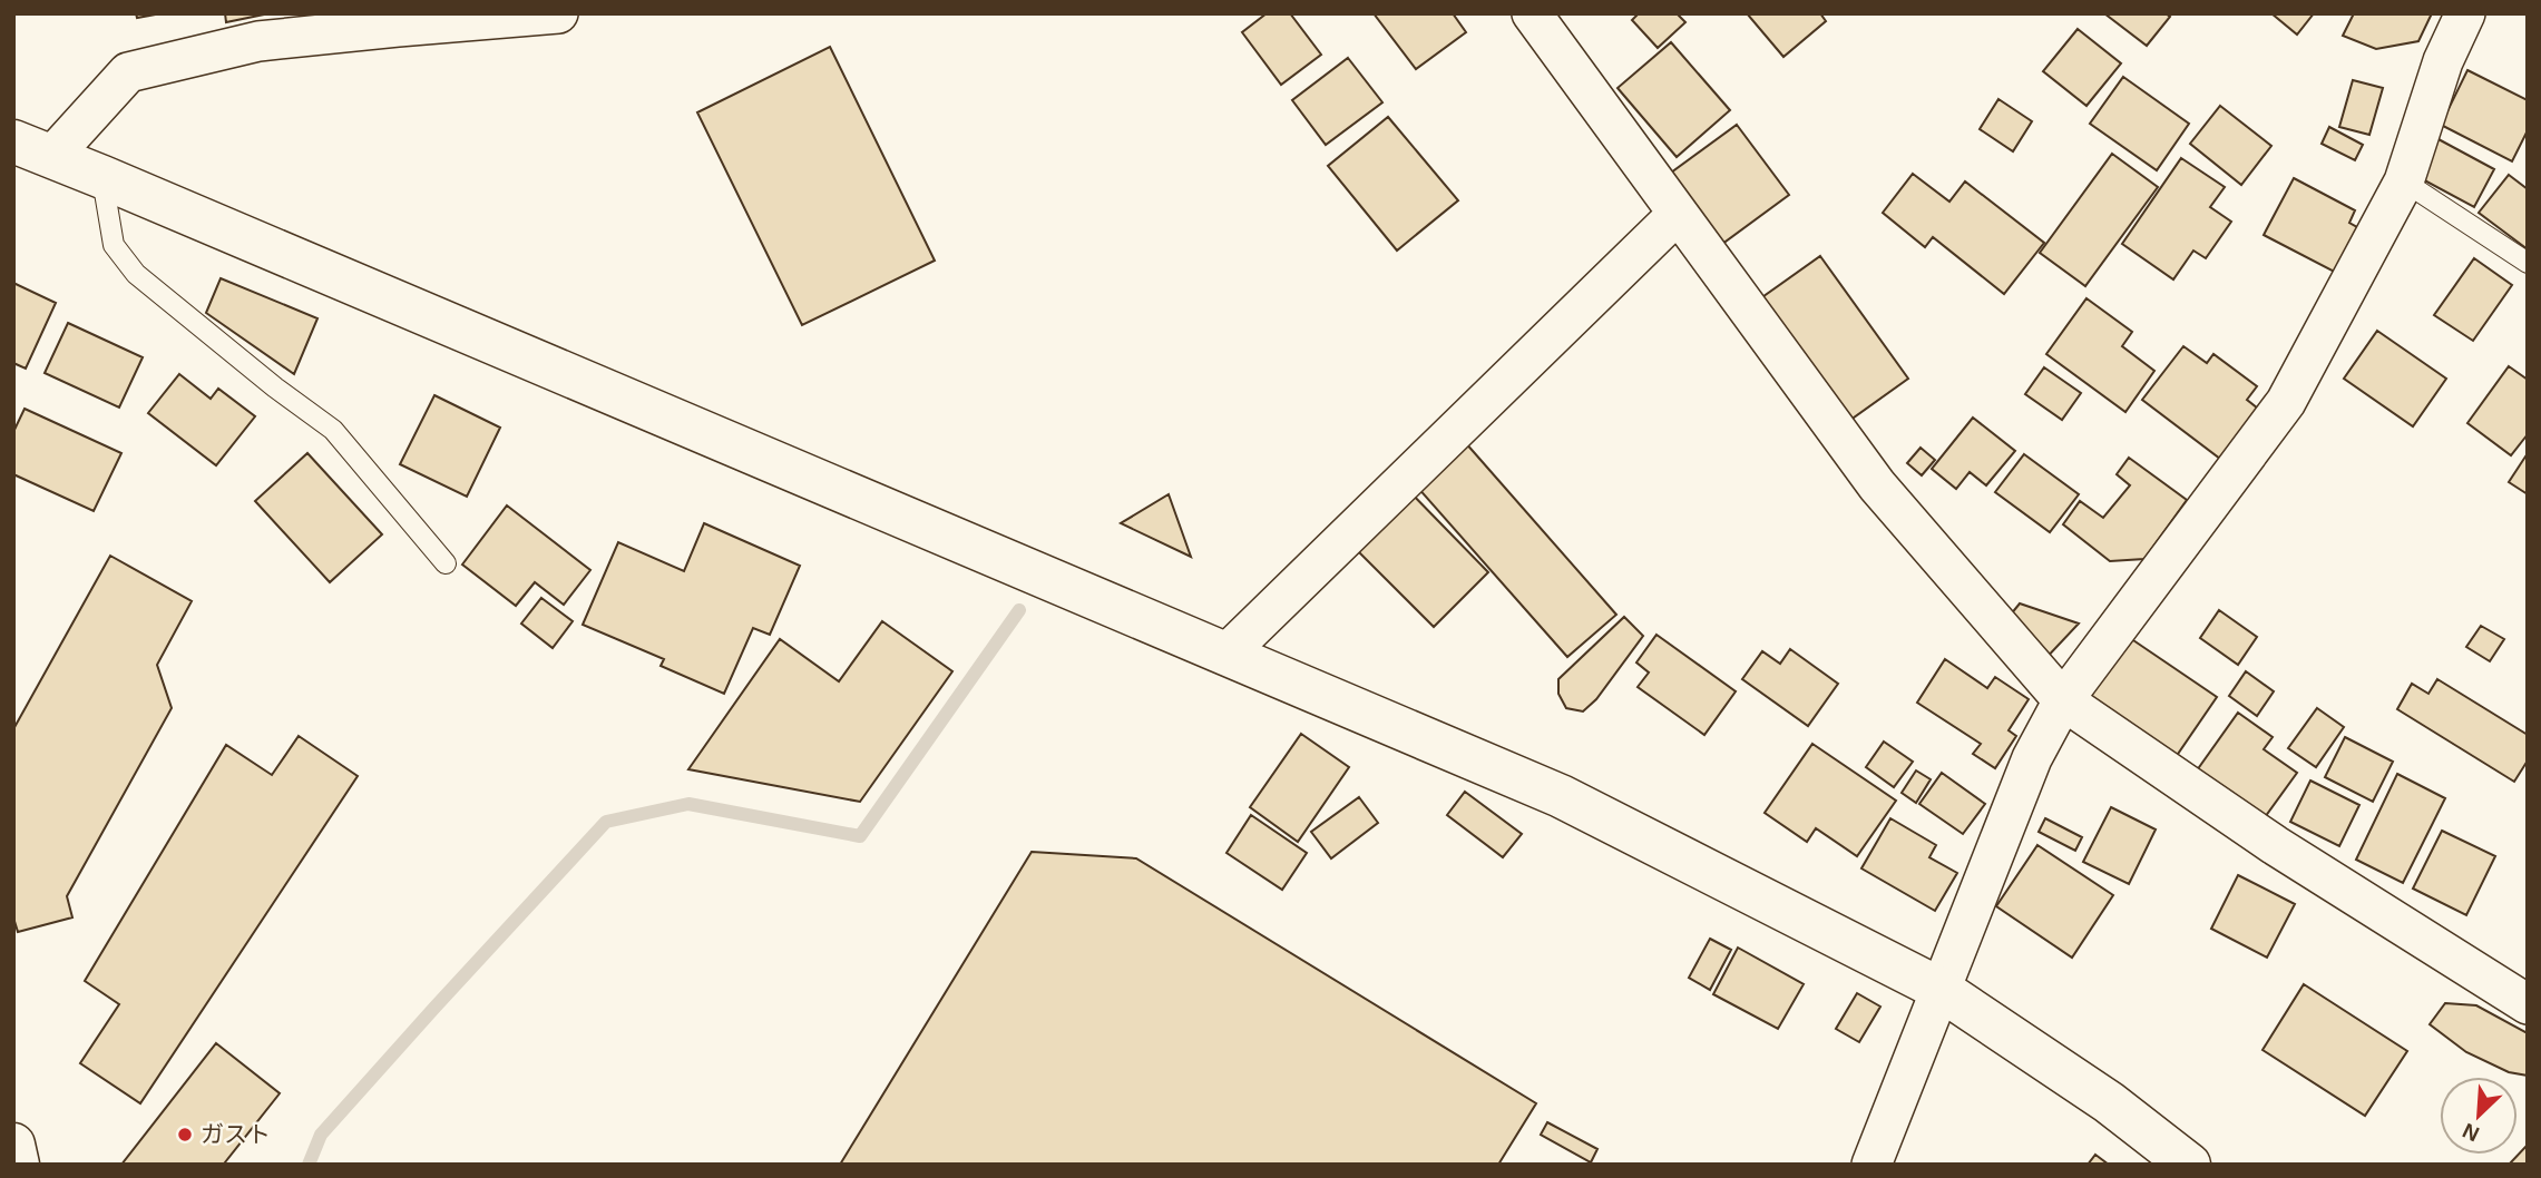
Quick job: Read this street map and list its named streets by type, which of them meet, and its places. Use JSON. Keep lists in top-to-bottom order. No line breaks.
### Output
{"places":["ガスト"],"north":"bottom left"}
